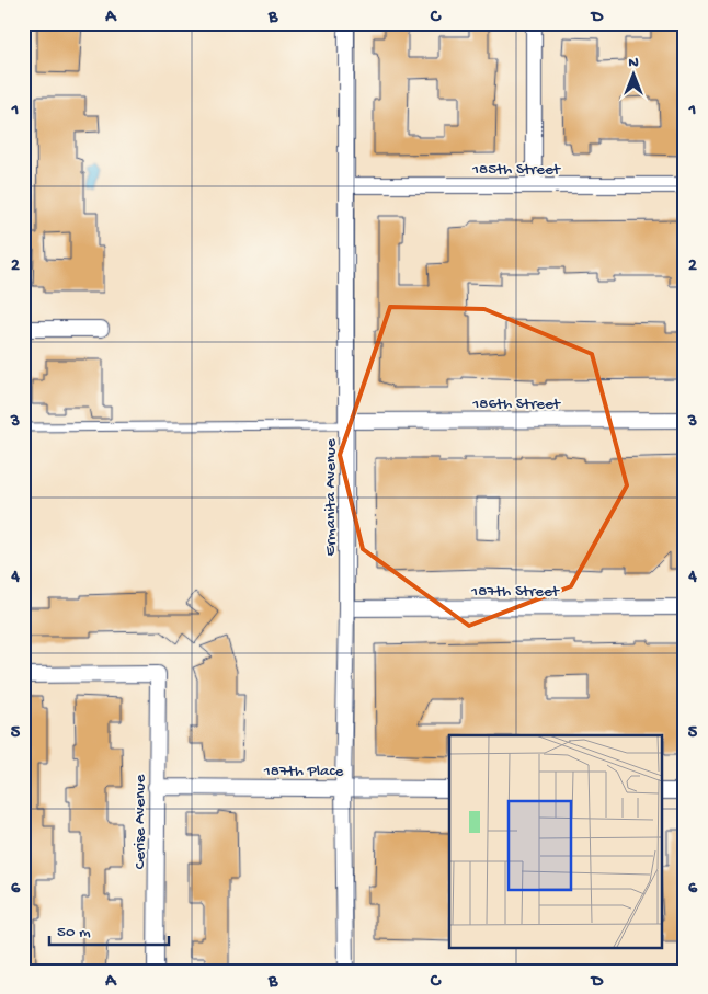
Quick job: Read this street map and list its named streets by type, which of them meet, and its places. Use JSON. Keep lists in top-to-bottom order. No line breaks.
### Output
{"streets":{"street":["185th Street","186th Street","Ermanita Avenue","187th Street","187th Place","Cerise Avenue"]},"crossings":[["185th Street","Ermanita Avenue"],["186th Street","Ermanita Avenue"],["Ermanita Avenue","187th Street"],["Ermanita Avenue","187th Place"],["187th Place","Cerise Avenue"]],"scale_bar":"50 m","north":"top","grid":{"columns":["A","B","C","D"],"rows":["1","2","3","4","5","6"]}}
